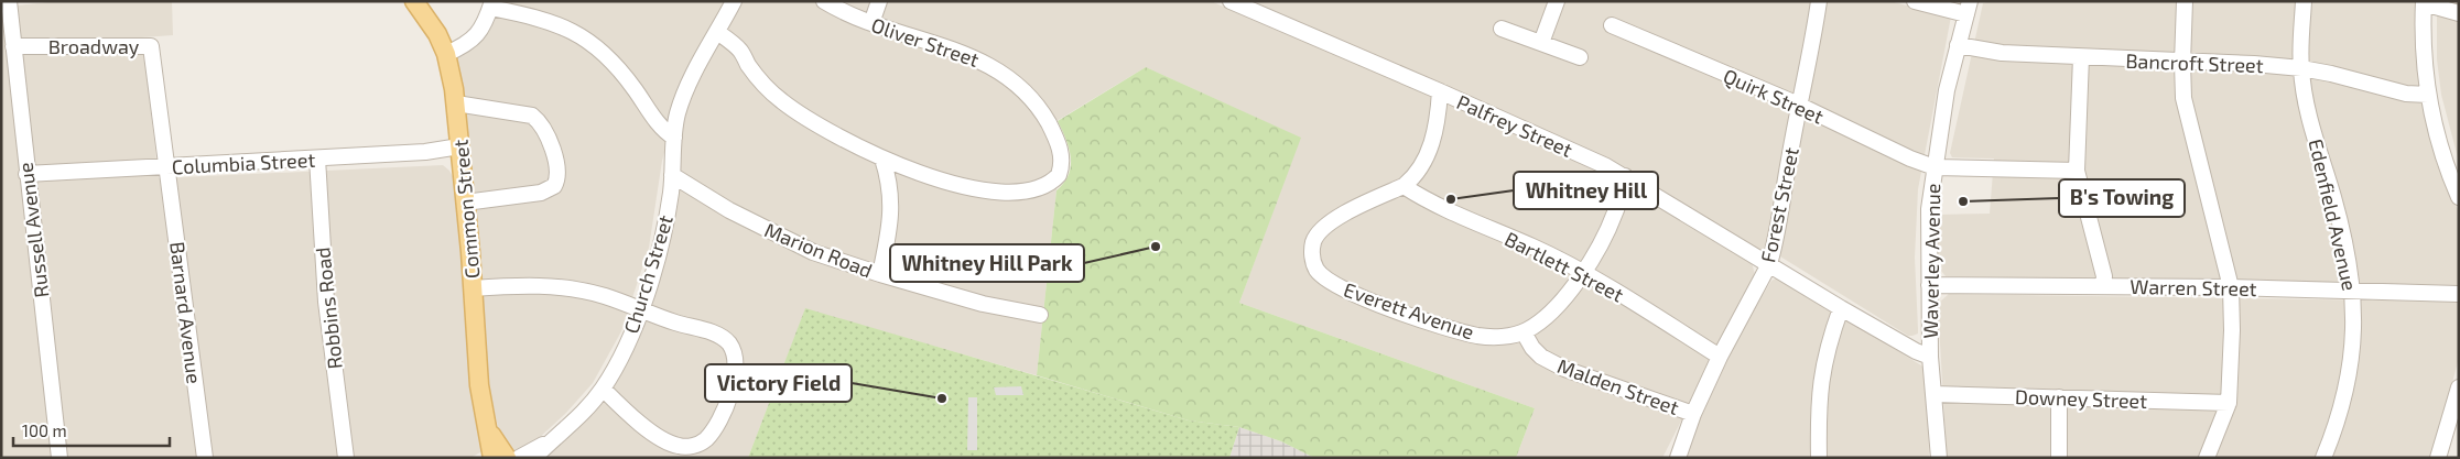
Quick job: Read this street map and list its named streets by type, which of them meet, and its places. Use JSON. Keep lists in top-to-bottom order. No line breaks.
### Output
{"streets":{"main road":["Common Street"],"street":["Oliver Street","Broadway","Bancroft Street","Quirk Street","Palfrey Street","Columbia Street","Forest Street","Edenfield Avenue","Russell Avenue","Marion Road","Waverley Avenue","Bartlett Street","Church Street","Warren Street","Robbins Road","Everett Avenue","Barnard Avenue","Malden Street","Downey Street"]},"crossings":[["Broadway","Columbia Street"],["Broadway","Russell Avenue"],["Broadway","Barnard Avenue"],["Bancroft Street","Edenfield Avenue"],["Bancroft Street","Waverley Avenue"],["Quirk Street","Forest Street"],["Quirk Street","Waverley Avenue"],["Palfrey Street","Forest Street"],["Palfrey Street","Waverley Avenue"],["Palfrey Street","Everett Avenue"],["Columbia Street","Common Street"],["Columbia Street","Russell Avenue"],["Columbia Street","Robbins Road"],["Columbia Street","Barnard Avenue"],["Forest Street","Bartlett Street"],["Forest Street","Malden Street"],["Edenfield Avenue","Warren Street"],["Marion Road","Church Street"],["Waverley Avenue","Warren Street"],["Waverley Avenue","Downey Street"],["Bartlett Street","Everett Avenue"],["Everett Avenue","Malden Street"]],"places":["Whitney Hill","B's Towing","Whitney Hill Park","Victory Field"],"scale_bar":"100 m"}
